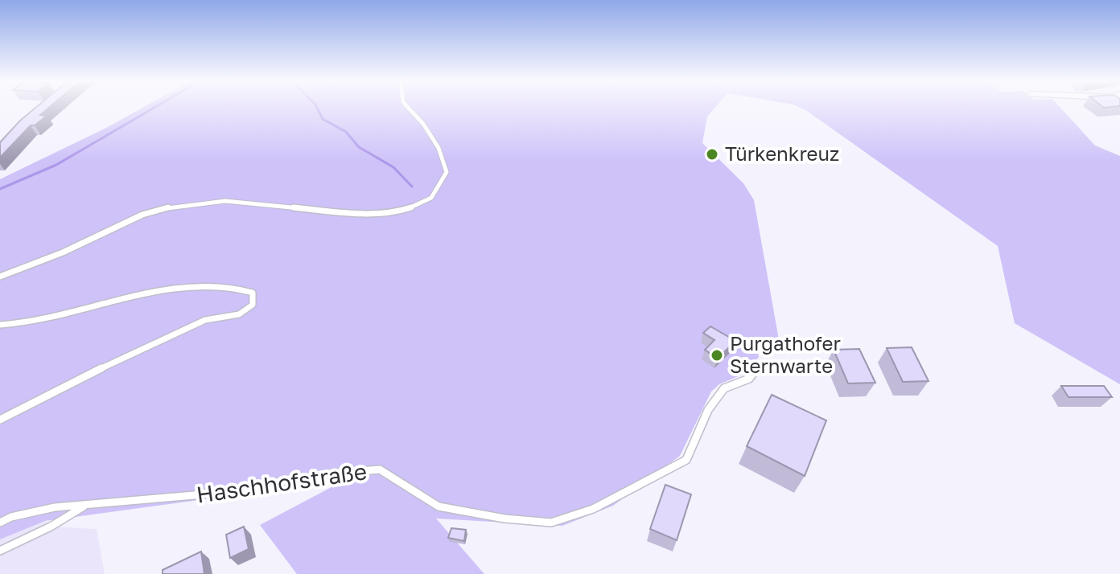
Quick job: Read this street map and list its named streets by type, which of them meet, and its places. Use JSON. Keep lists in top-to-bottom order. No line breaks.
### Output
{"streets":{"lane":["Haschhofstraße"]},"places":["Türkenkreuz","Purgathofer Sternwarte"]}
